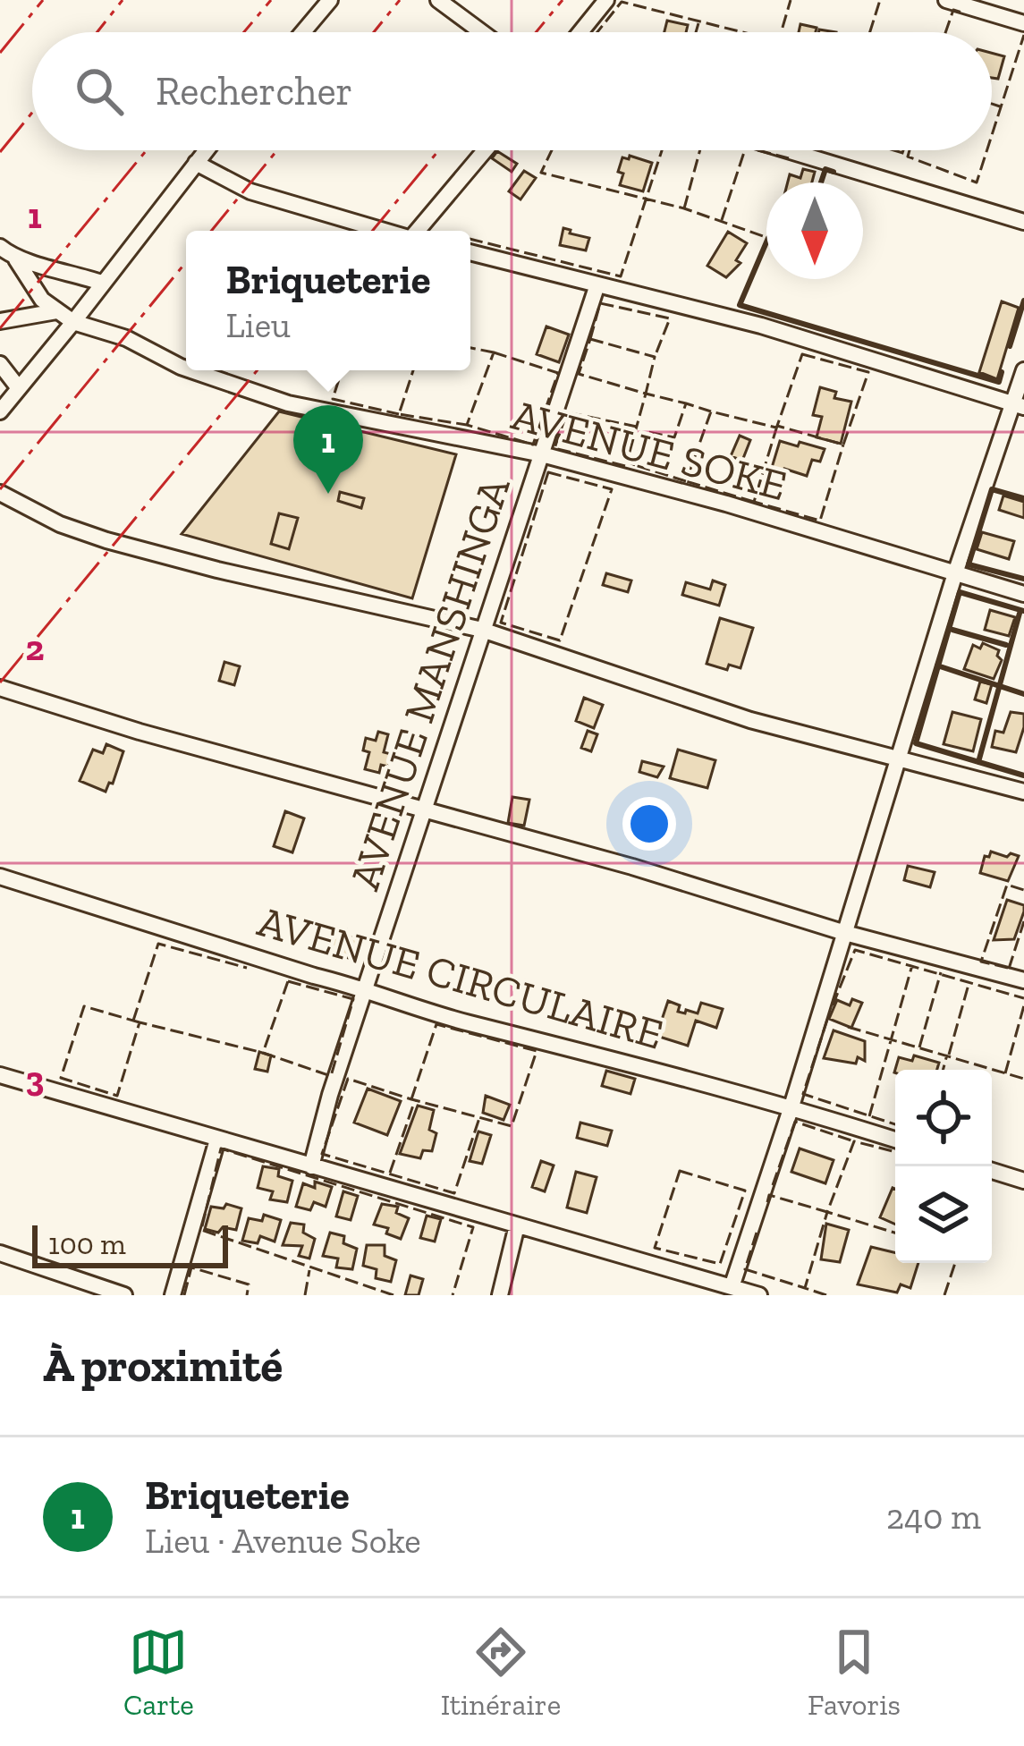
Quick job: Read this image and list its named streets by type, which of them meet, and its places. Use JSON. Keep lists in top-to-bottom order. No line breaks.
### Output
{"streets":{"street":["AVENUE SOKE","AVENUE MANSHINGA","AVENUE CIRCULAIRE"]},"crossings":[["AVENUE SOKE","AVENUE MANSHINGA"],["AVENUE MANSHINGA","AVENUE CIRCULAIRE"]],"scale_bar":"100 m","north":"bottom","page":{"search":"Rechercher","popup":["Briqueterie","Lieu"],"pins":"1","scale":"100 m","heading":"À proximité","list":[{"mark":"1","name":"Briqueterie","note":"Lieu · Avenue Soke","value":"240 m"}],"nav":["Carte","Itinéraire","Favoris"]},"grid":{"rows":["1","2","3"]}}
